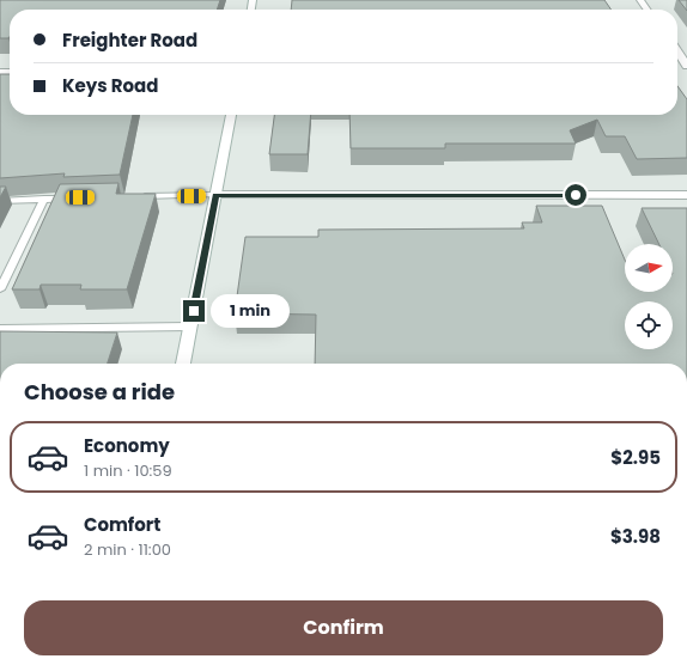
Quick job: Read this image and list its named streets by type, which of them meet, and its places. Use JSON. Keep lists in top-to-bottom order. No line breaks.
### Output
{"north":"right","page":{"banner":["Freighter Road","Keys Road"],"bubble":"1 min","heading":"Choose a ride","list":[{"name":"Economy","note":"1 min · 10:59","value":"$2.95"},{"name":"Comfort","note":"2 min · 11:00","value":"$3.98"}],"buttons":"Confirm"}}
